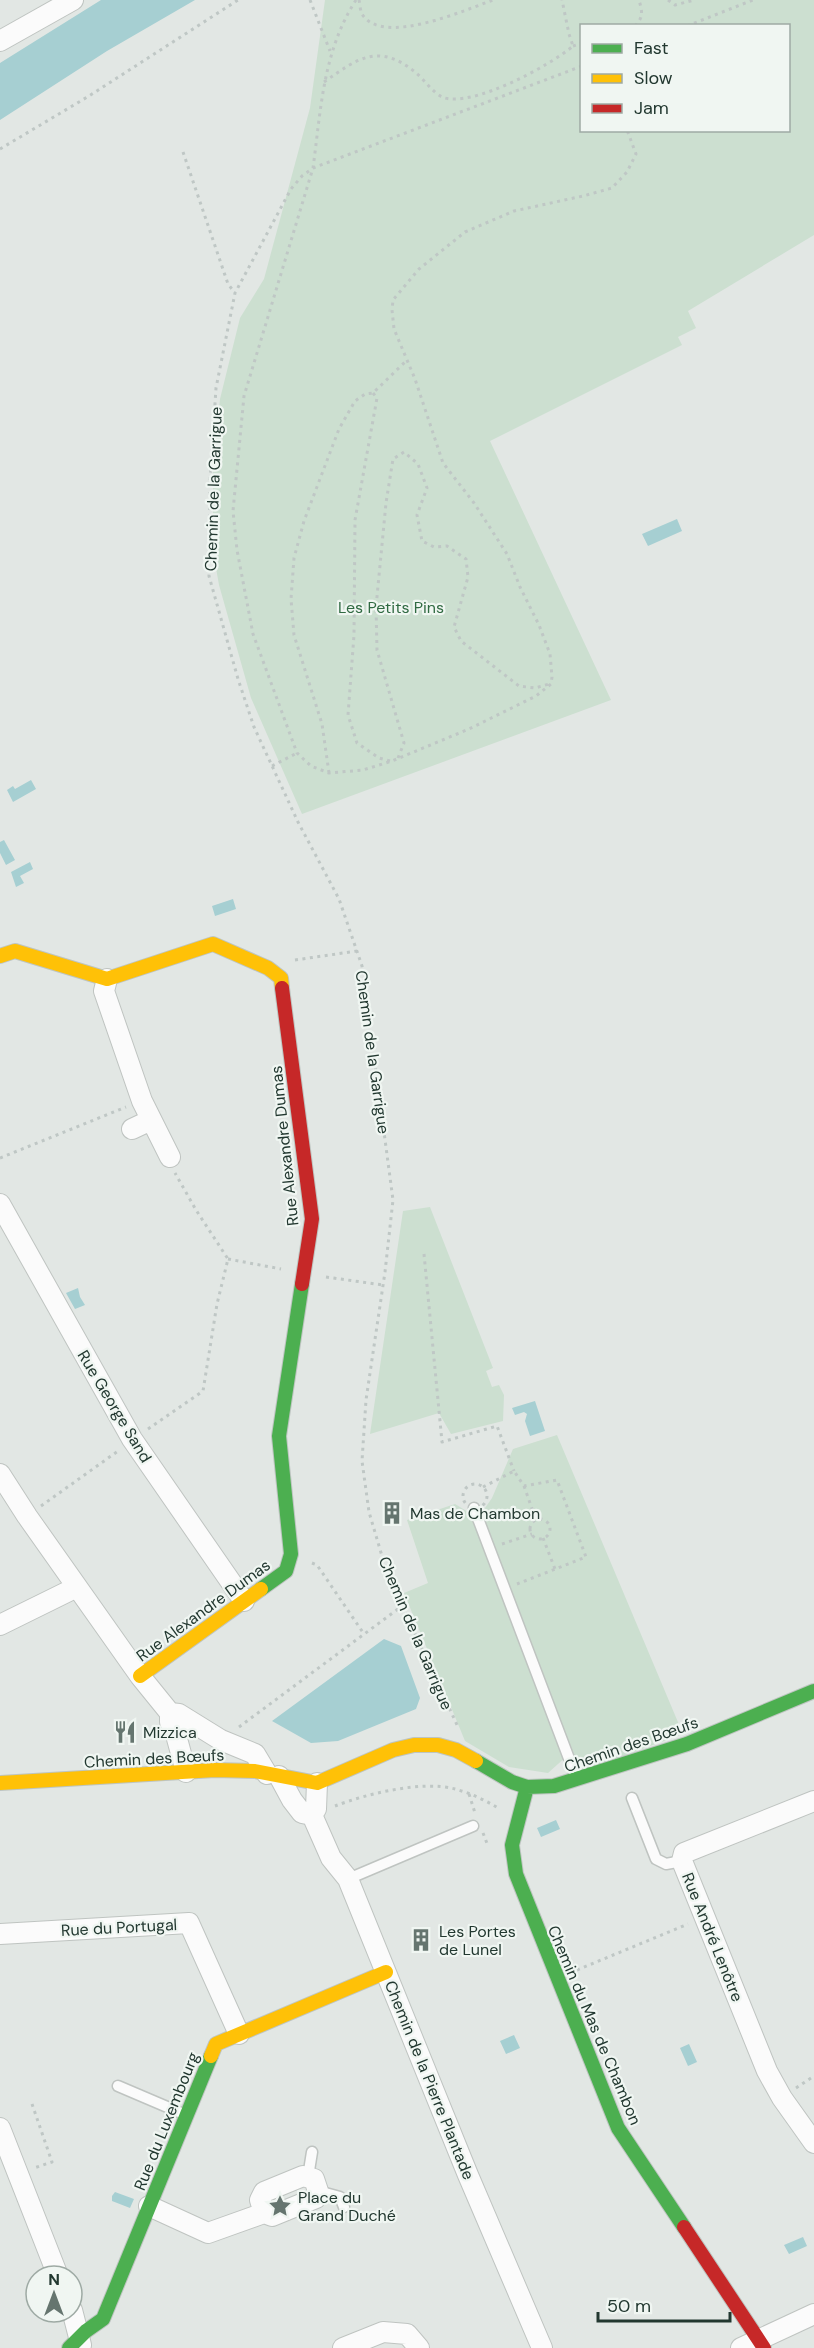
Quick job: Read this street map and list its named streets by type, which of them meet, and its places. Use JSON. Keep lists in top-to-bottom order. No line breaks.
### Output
{"streets":{"street":["Rue Alexandre Dumas","Rue George Sand","Chemin des Bœufs","Rue du Portugal","Rue André Lenôtre","Chemin du Mas de Chambon","Chemin de la Pierre Plantade","Rue du Luxembourg"],"path":["Chemin de la Garrigue"]},"crossings":[["Chemin de la Garrigue","Chemin des Bœufs"],["Rue Alexandre Dumas","Rue George Sand"],["Chemin des Bœufs","Chemin du Mas de Chambon"],["Chemin des Bœufs","Chemin de la Pierre Plantade"],["Rue du Portugal","Rue du Luxembourg"],["Chemin de la Pierre Plantade","Rue du Luxembourg"]],"parks":["Les Petits Pins"],"places":{"building":["Mas de Chambon","Les Portes de Lunel"],"restaurant":["Mizzica"],"place":["Place du Grand Duché"]},"legend":["Fast","Slow","Jam"],"scale_bar":"50 m","north":"top"}
